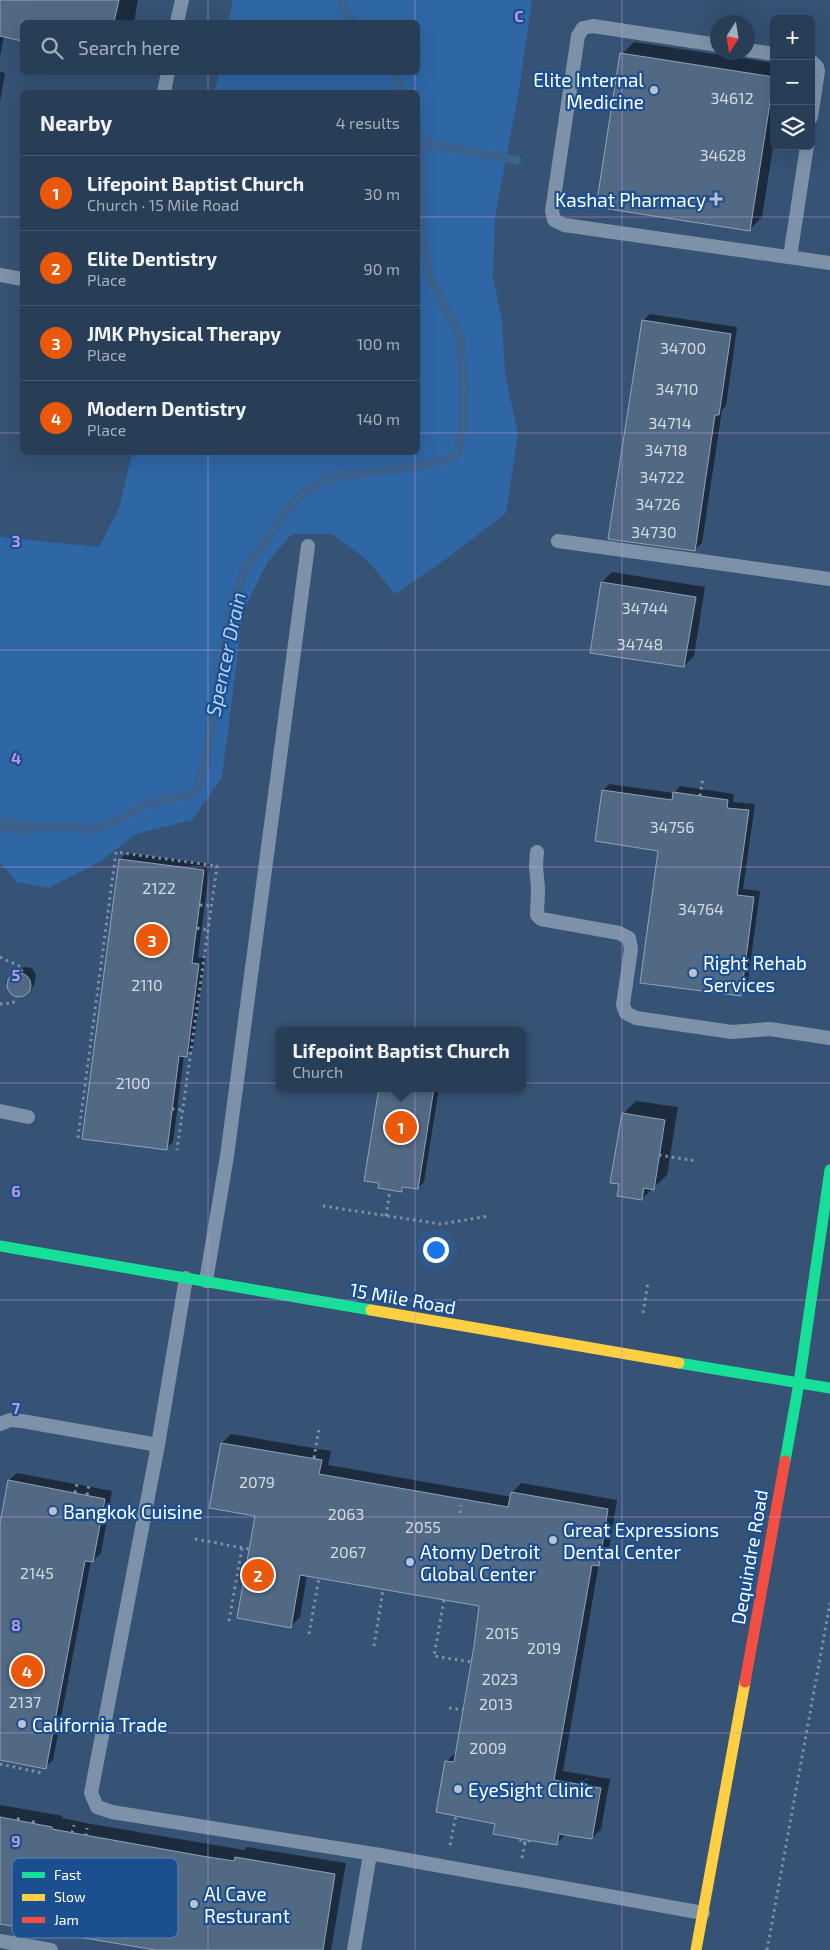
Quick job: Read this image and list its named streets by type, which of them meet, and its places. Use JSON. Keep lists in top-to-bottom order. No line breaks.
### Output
{"streets":{"main road":["15 Mile Road","Dequindre Road"]},"crossings":[["15 Mile Road","Dequindre Road"]],"water":["Spencer Drain"],"places":{"other":["Elite Internal Medicine","Right Rehab Services","Bangkok Cuisine","Great Expressions Dental Center","Atomy Detroit Global Center","California Trade","EyeSight Clinic","Al Cave Resturant"],"health":["Kashat Pharmacy"]},"house_numbers":["34612","34628","34700","34710","34714","34718","34722","34726","34730","34744","34748","34756","2122","34764","2110","2100","2079","2063","2055","2067","2145","2015","2019","2023","2137","2013","2009"],"legend":["Fast","Slow","Jam"],"north":"bottom","page":{"map_buttons":["+","−"],"search":"Search here","heading":["Nearby","4 results"],"list":[{"mark":"1","name":"Lifepoint Baptist Church","note":"Church · 15 Mile Road","value":"30 m"},{"mark":"2","name":"Elite Dentistry","note":"Place","value":"90 m"},{"mark":"3","name":"JMK Physical Therapy","note":"Place","value":"100 m"},{"mark":"4","name":"Modern Dentistry","note":"Place","value":"140 m"}],"pins":["3","1","2","4"],"popup":["Lifepoint Baptist Church","Church"]},"grid":{"columns":["C"],"rows":["3","4","5","6","7","8","9"]}}
